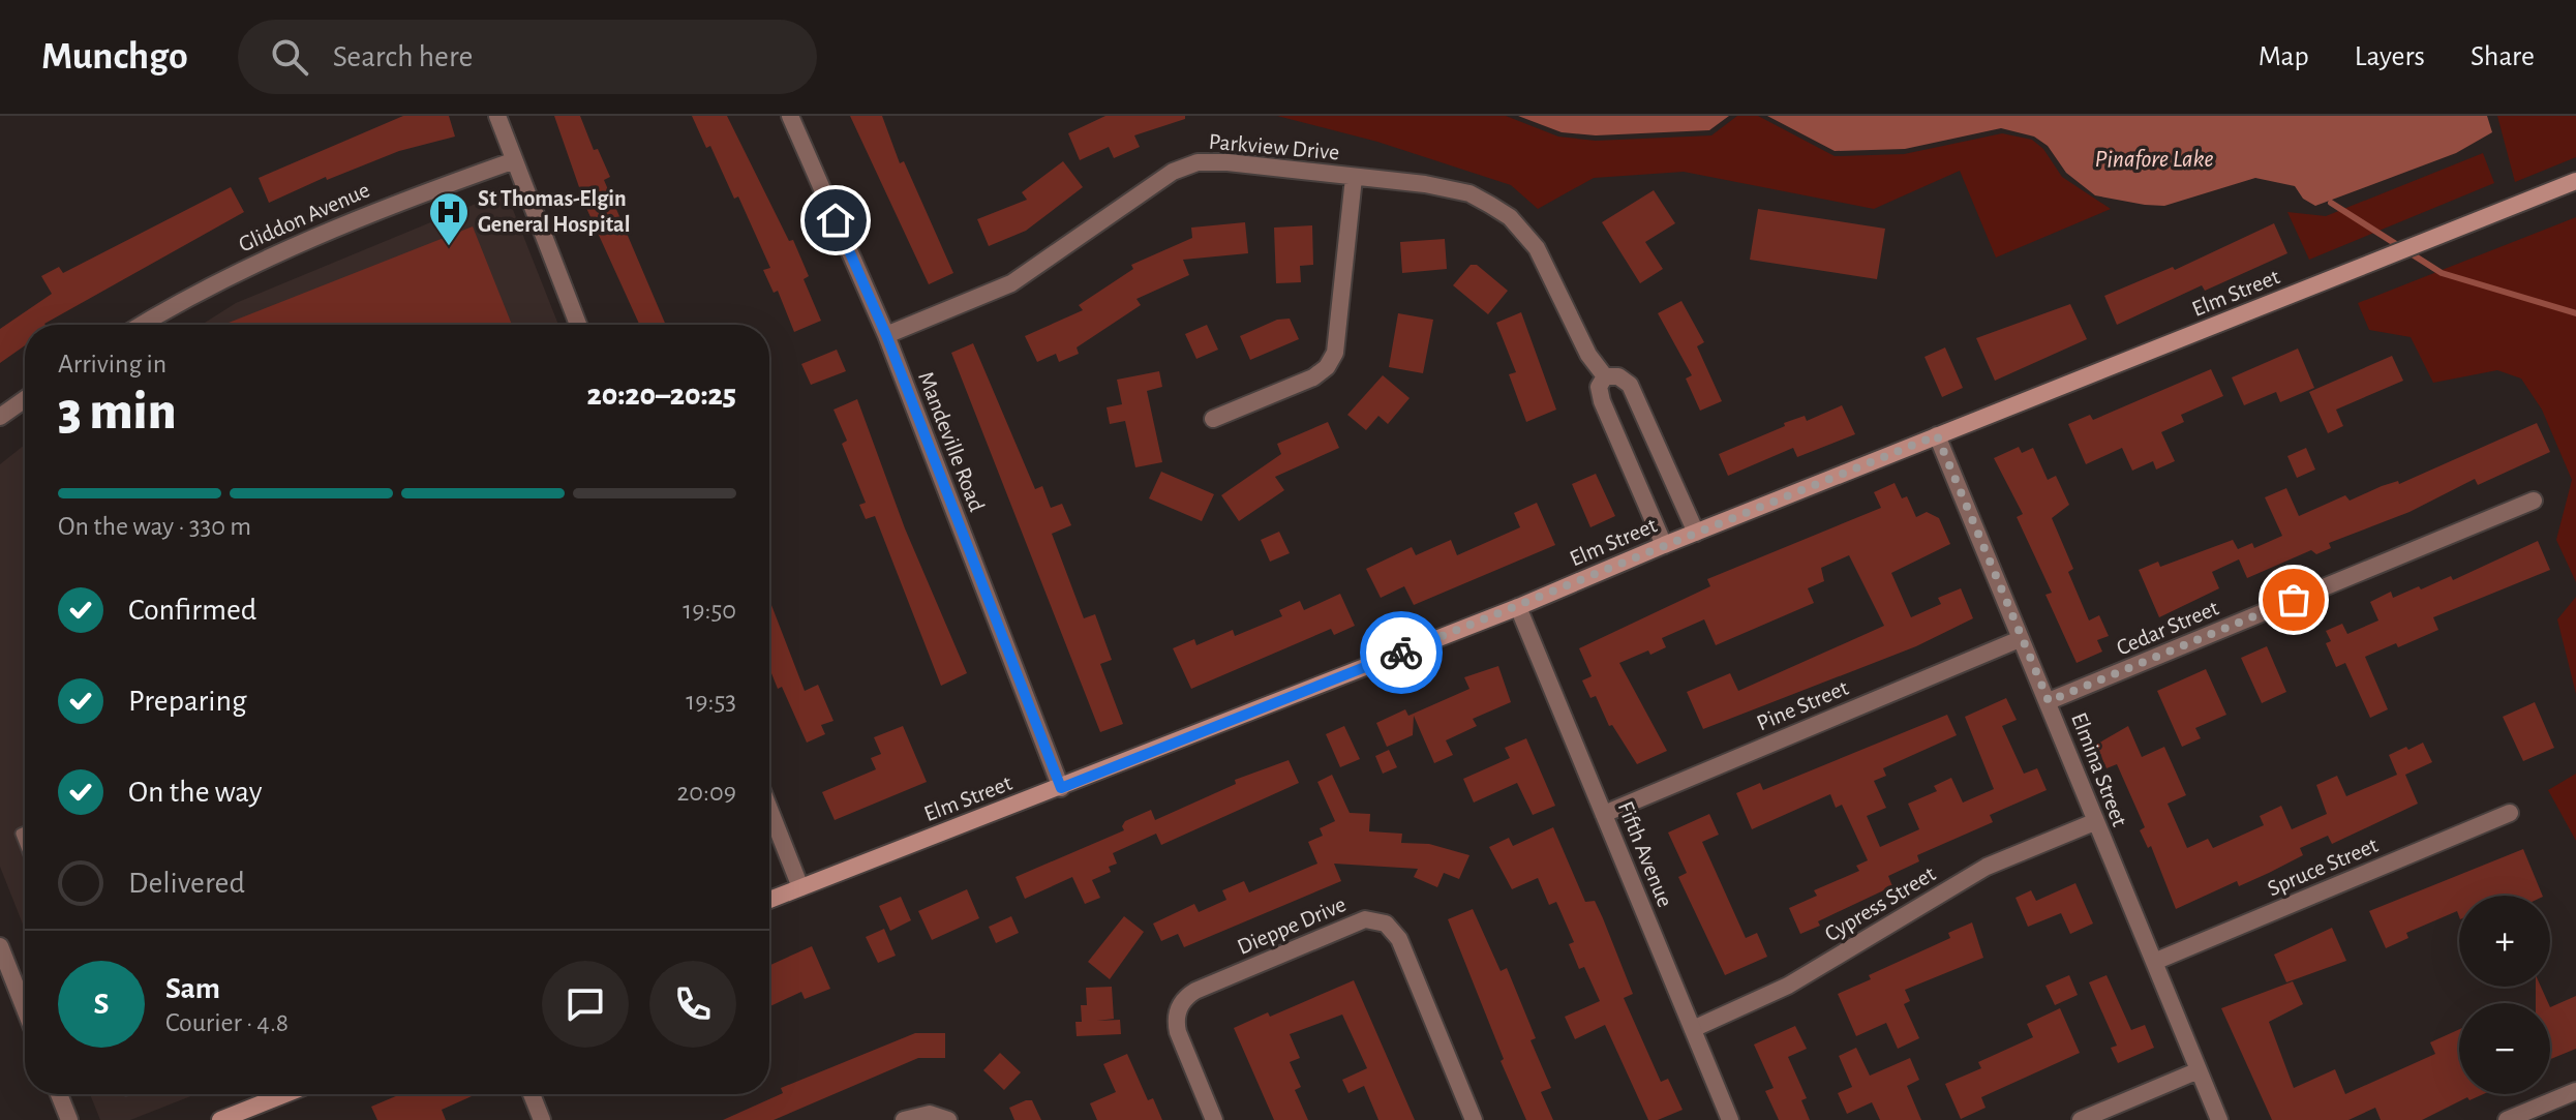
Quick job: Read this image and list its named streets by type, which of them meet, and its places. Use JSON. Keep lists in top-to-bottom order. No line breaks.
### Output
{"streets":{"main road":["Elm Street"],"street":["Parkview Drive","Gliddon Avenue","Mandeville Road","Cedar Street","Pine Street","Elmina Street","Fifth Avenue","Spruce Street","Cypress Street","Dieppe Drive"]},"crossings":[["Parkview Drive","Elm Street"],["Parkview Drive","Mandeville Road"],["Elm Street","Mandeville Road"],["Elm Street","Elmina Street"],["Elm Street","Fifth Avenue"],["Cedar Street","Elmina Street"],["Pine Street","Elmina Street"],["Pine Street","Fifth Avenue"],["Elmina Street","Spruce Street"],["Elmina Street","Cypress Street"],["Fifth Avenue","Cypress Street"]],"water":["Pinafore Lake"],"places":{"hospital":["St Thomas-Elgin General Hospital"]},"page":{"header":"Munchgo","search":"Search here","nav":["Map","Layers","Share"],"heading":["3 min","Arriving in","20:20–20:25"],"panel":["Sam","Courier · 4.8"],"bar":"On the way · 330 m","list":[["Confirmed","19:50"],["Preparing","19:53"],["On the way","20:09"],"Delivered"],"map_buttons":["+","−"],"round":"S"}}
